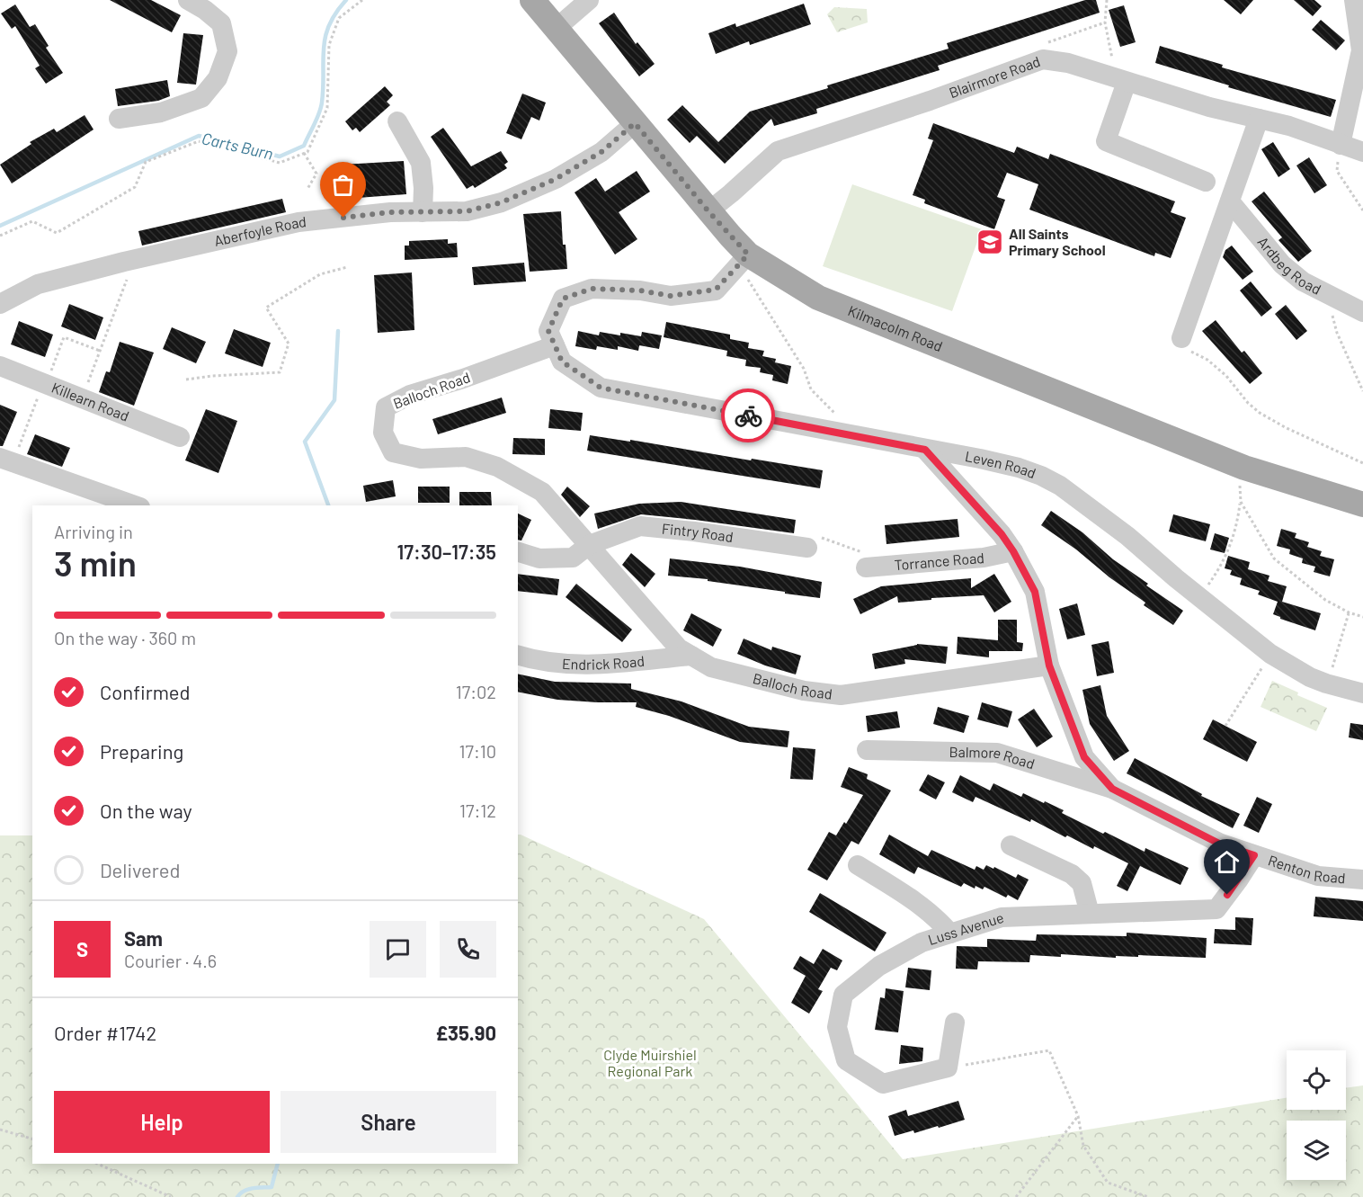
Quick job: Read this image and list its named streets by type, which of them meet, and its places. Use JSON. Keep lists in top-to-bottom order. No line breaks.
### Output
{"streets":{"main road":["Kilmacolm Road"],"street":["Blairmore Road","Aberfoyle Road","Ardbeg Road","Balloch Road","Killearn Road","Leven Road","Fintry Road","Torrance Road","Endrick Road","Balmore Road","Renton Road","Luss Avenue"]},"crossings":[["Blairmore Road","Kilmacolm Road"],["Aberfoyle Road","Kilmacolm Road"],["Balloch Road","Leven Road"],["Balloch Road","Fintry Road"],["Balloch Road","Endrick Road"],["Balloch Road","Renton Road"],["Leven Road","Renton Road"],["Torrance Road","Renton Road"],["Balmore Road","Renton Road"],["Renton Road","Luss Avenue"]],"water":["Carts Burn"],"parks":["Clyde Muirshiel Regional Park"],"places":{"school or university":["All Saints Primary School"]},"page":{"heading":["3 min","Arriving in","17:30–17:35"],"panel":["Sam","Courier · 4.6","Order #1742","£35.90"],"bar":"On the way · 360 m","list":[["Confirmed","17:02"],["Preparing","17:10"],["On the way","17:12"],"Delivered"],"round":"S","buttons":["Help","Share"]}}
